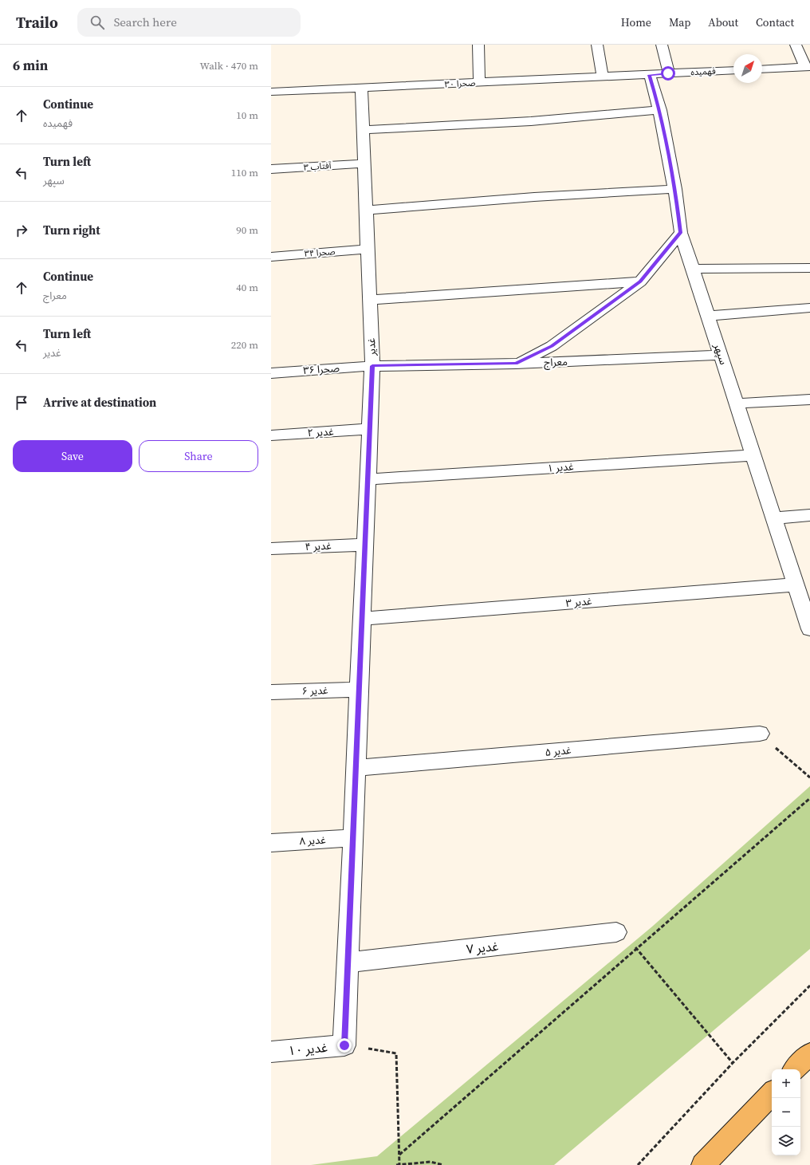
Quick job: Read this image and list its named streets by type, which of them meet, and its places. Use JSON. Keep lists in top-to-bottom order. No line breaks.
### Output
{"streets":{"street":["فهمیده","صحرا ۳۰","آفتاب ۳","صحرا ۳۴","غدیر","سپهر","معراج","صحرا ۳۶","غدیر ۲","غدیر ۱","غدیر ۴","غدیر ۳","غدیر ۶","غدیر ۵","غدیر ۸","غدیر ۷","غدیر ۱۰"]},"crossings":[["فهمیده","صحرا ۳۰"],["فهمیده","سپهر"],["صحرا ۳۰","غدیر"],["صحرا ۳۰","سپهر"],["آفتاب ۳","غدیر"],["صحرا ۳۴","غدیر"],["غدیر","معراج"],["غدیر","صحرا ۳۶"],["غدیر","غدیر ۲"],["غدیر","غدیر ۱"],["غدیر","غدیر ۴"],["غدیر","غدیر ۳"],["غدیر","غدیر ۶"],["غدیر","غدیر ۵"],["غدیر","غدیر ۸"],["غدیر","غدیر ۷"],["غدیر","غدیر ۱۰"],["سپهر","معراج"],["سپهر","غدیر ۱"],["سپهر","غدیر ۳"],["معراج","صحرا ۳۶"]],"north":"top right","page":{"header":"Trailo","search":"Search here","nav":["Home","Map","About","Contact"],"heading":["6 min","Walk · 470 m"],"list":[["Continue","فهمیده","10 m"],["Turn left","سپهر","110 m"],["Turn right","90 m"],["Continue","معراج","40 m"],["Turn left","غدیر","220 m"],"Arrive at destination"],"buttons":["Save","Share"],"map_buttons":["+","−"]}}
